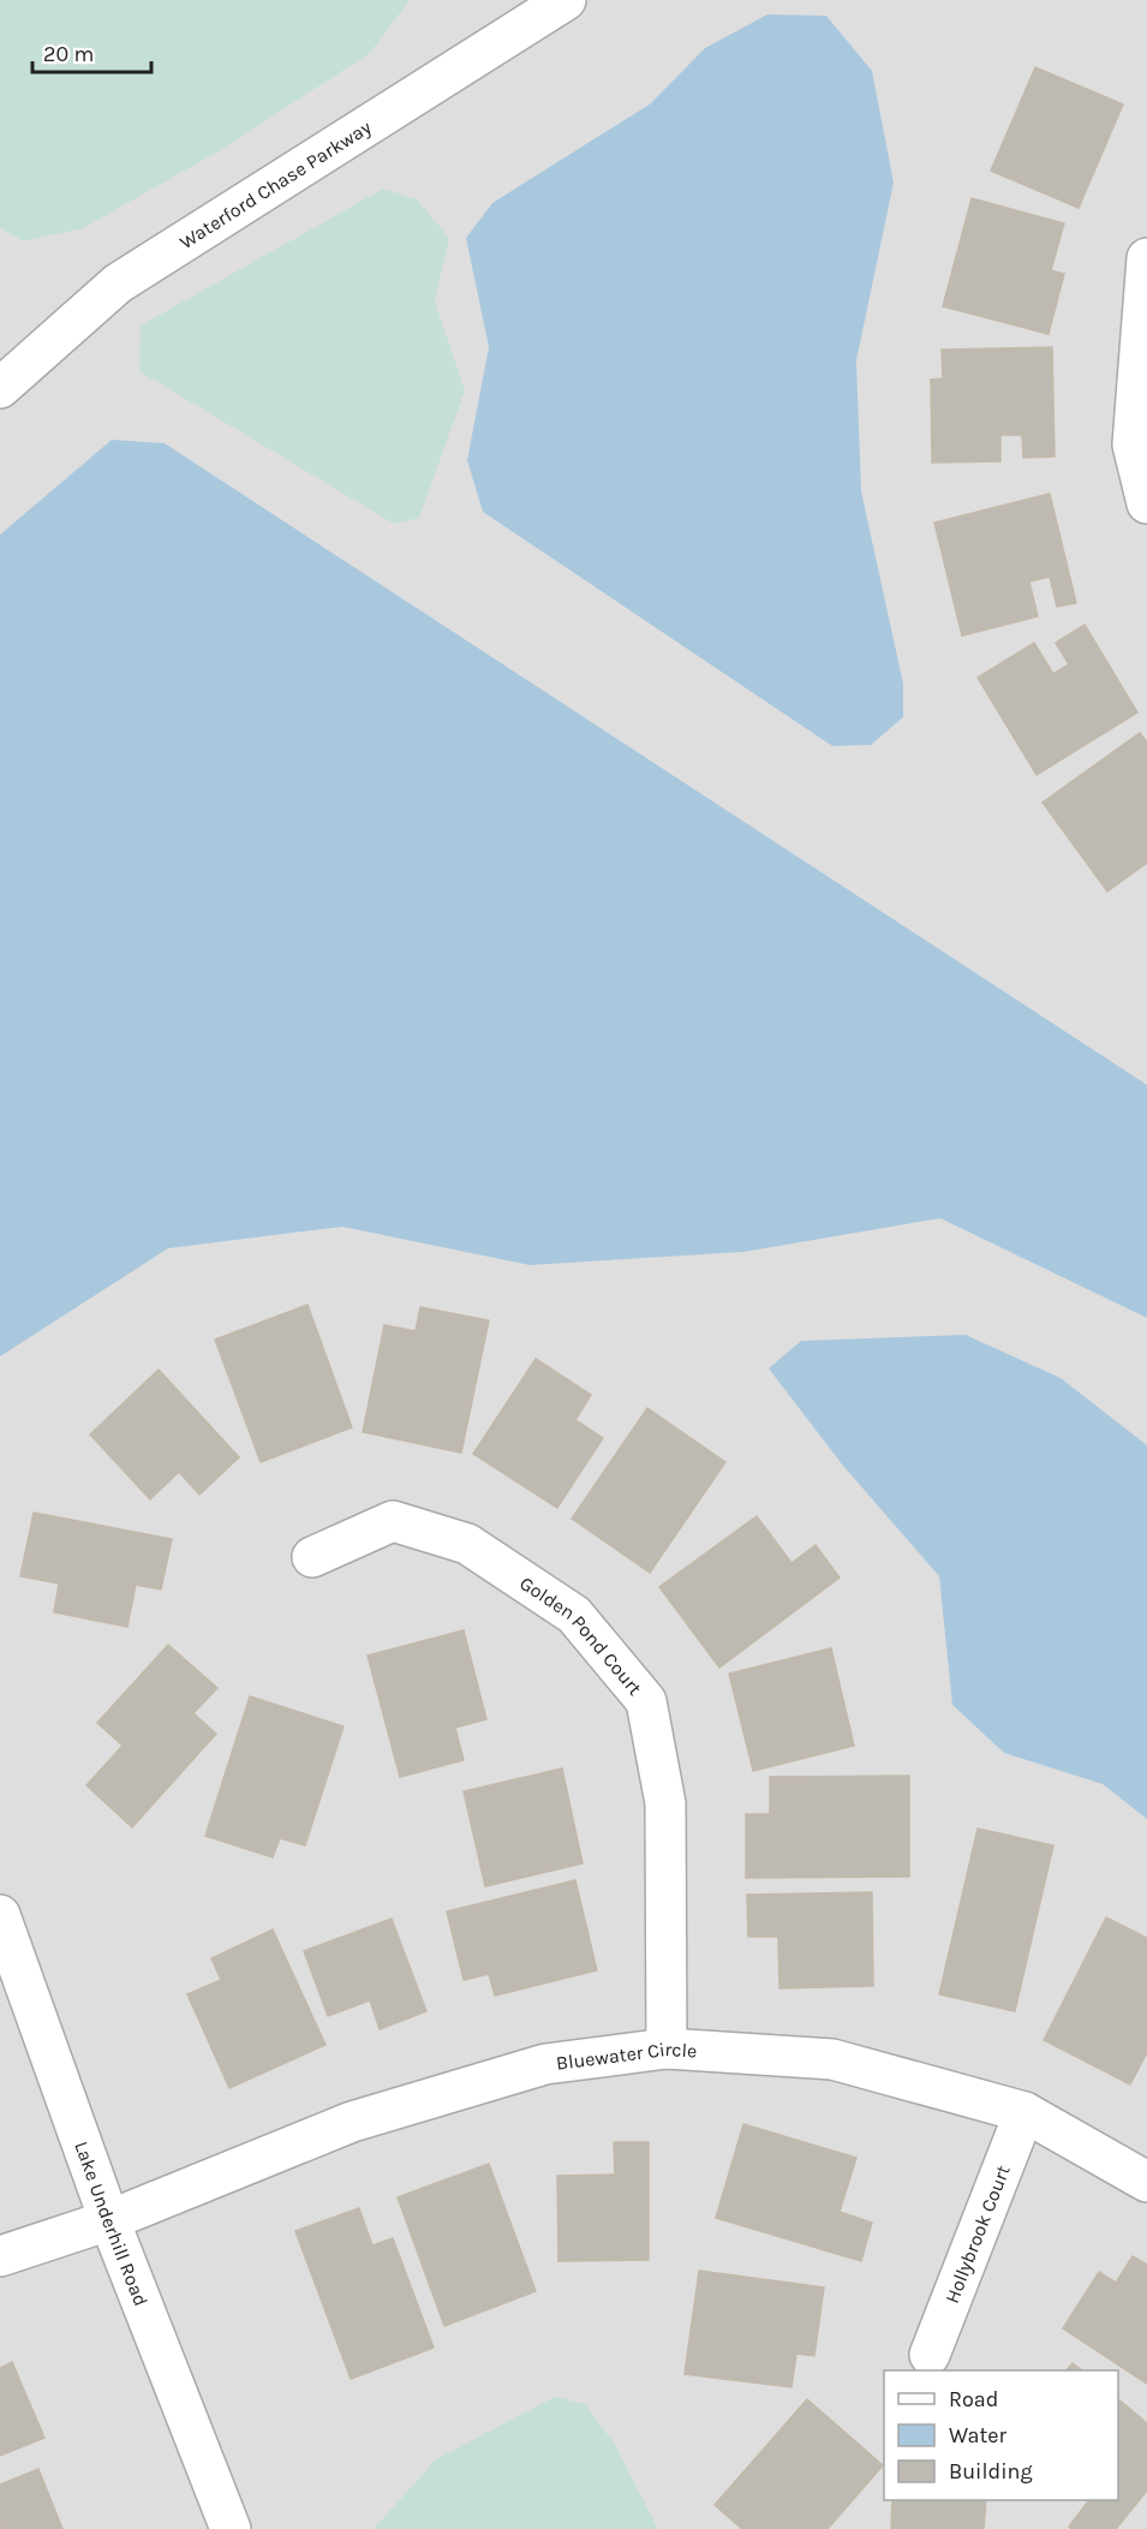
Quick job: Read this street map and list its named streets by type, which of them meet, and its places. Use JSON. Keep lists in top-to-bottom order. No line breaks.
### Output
{"streets":{"street":["Waterford Chase Parkway","Golden Pond Court","Bluewater Circle","Lake Underhill Road","Hollybrook Court"]},"crossings":[["Golden Pond Court","Bluewater Circle"],["Bluewater Circle","Lake Underhill Road"],["Bluewater Circle","Hollybrook Court"]],"legend":["Road","Water","Building"],"scale_bar":"20 m"}
